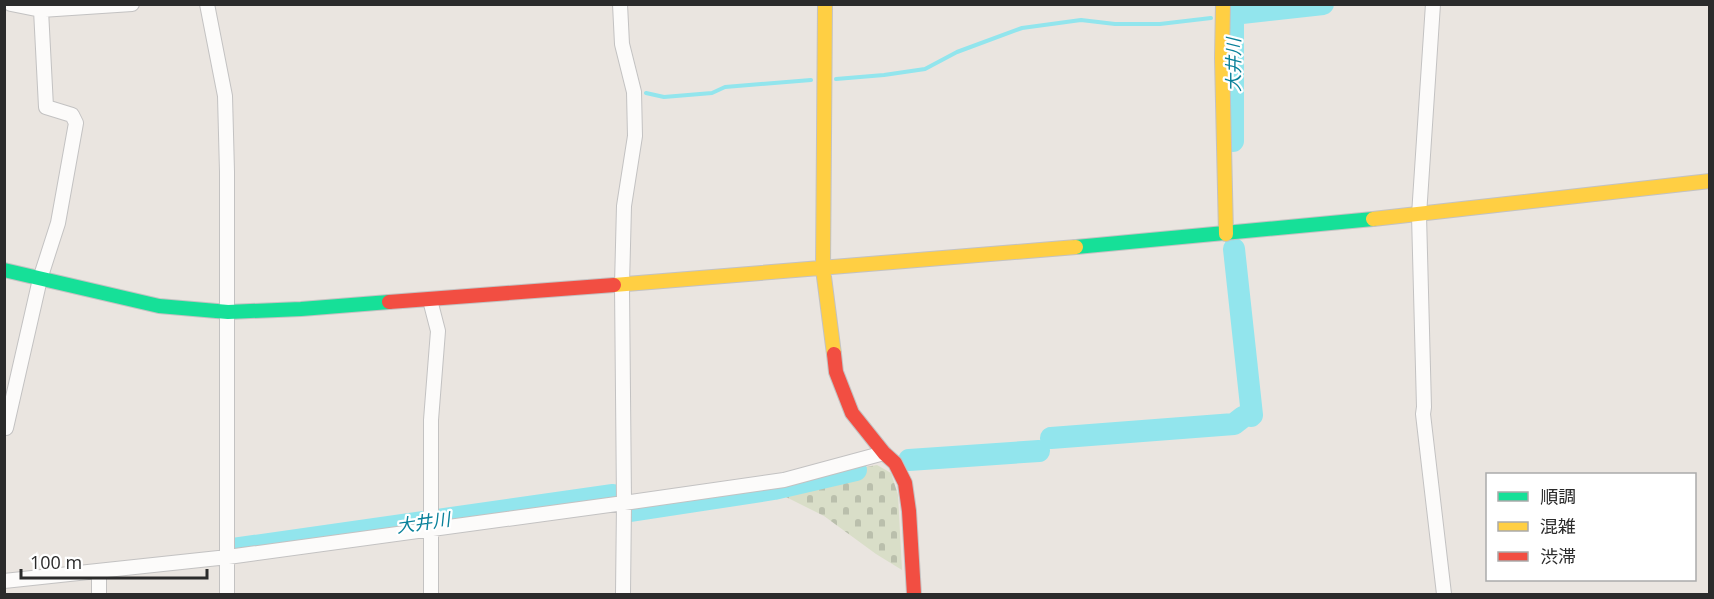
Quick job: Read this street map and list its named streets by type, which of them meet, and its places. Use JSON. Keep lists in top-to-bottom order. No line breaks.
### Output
{"water":["大井川"],"legend":["順調","混雑","渋滞"],"scale_bar":"100 m"}
